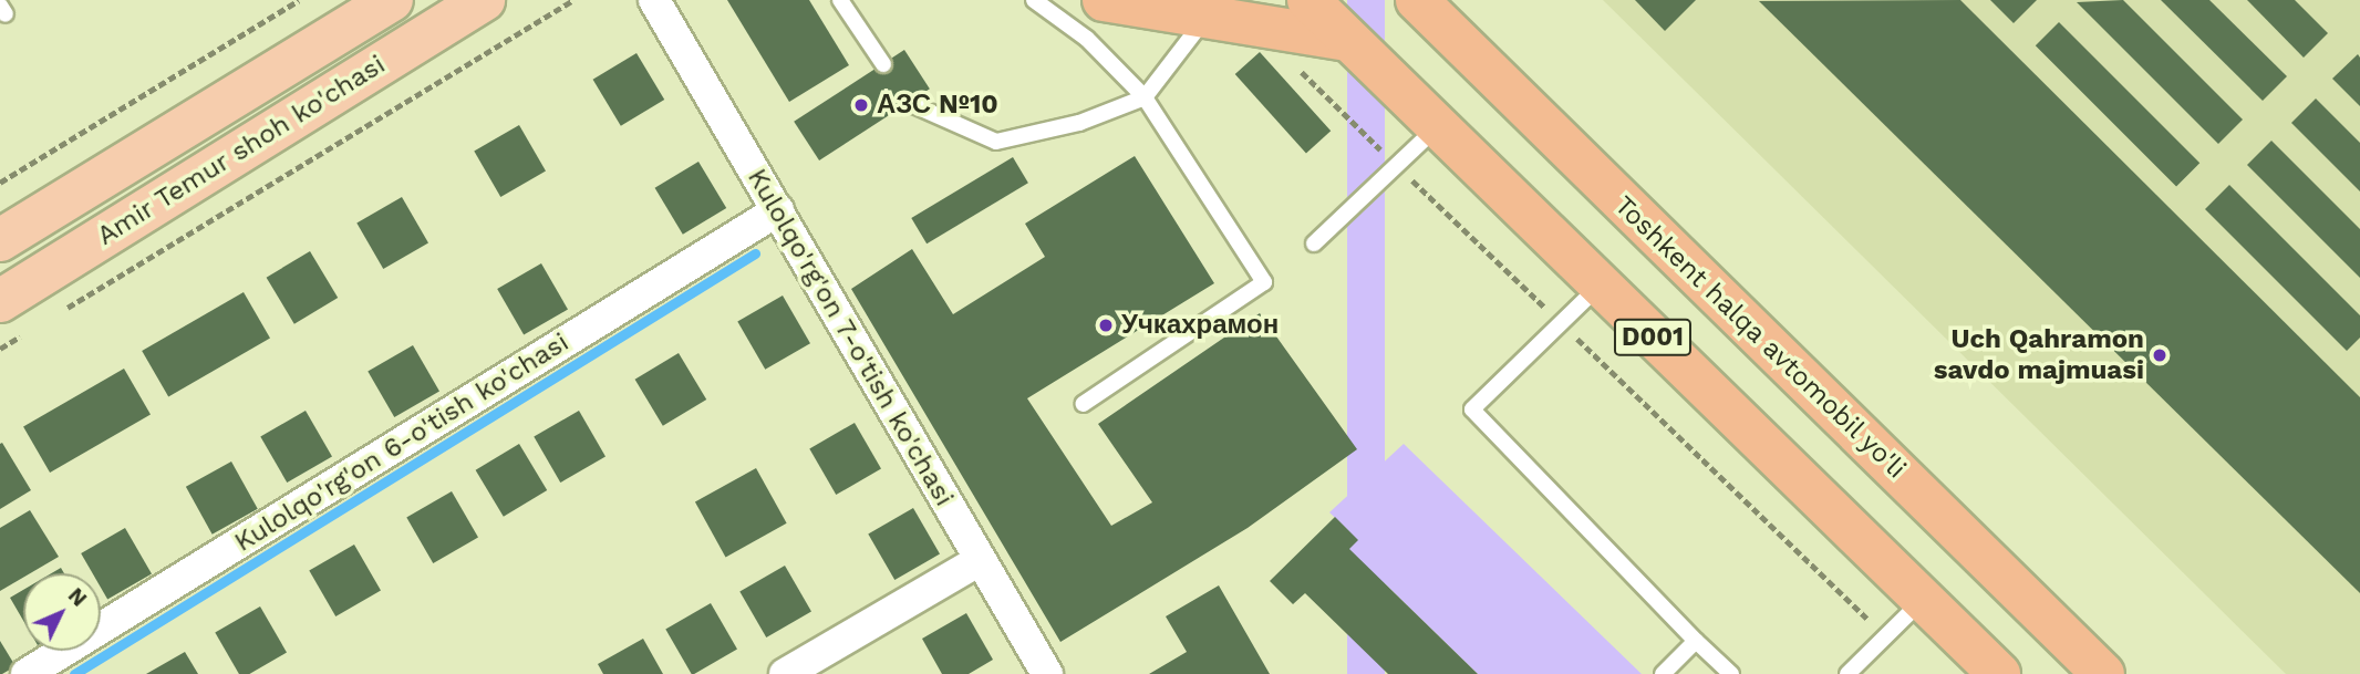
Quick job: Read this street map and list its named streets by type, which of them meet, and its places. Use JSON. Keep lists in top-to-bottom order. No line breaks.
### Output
{"streets":{"highway":["D001","Toshkent halqa avtomobil yo'li"],"main road":["Amir Temur shoh ko'chasi"],"street":["Kulolqo'rg'on 7-o'tish ko'chasi","Kulolqo'rg'on 6-o'tish ko'chasi"]},"crossings":[["Kulolqo'rg'on 7-o'tish ko'chasi","Kulolqo'rg'on 6-o'tish ko'chasi"]],"places":["АЗС №10","Учкахрамон","Uch Qahramon savdo majmuasi"],"north":"top right"}
